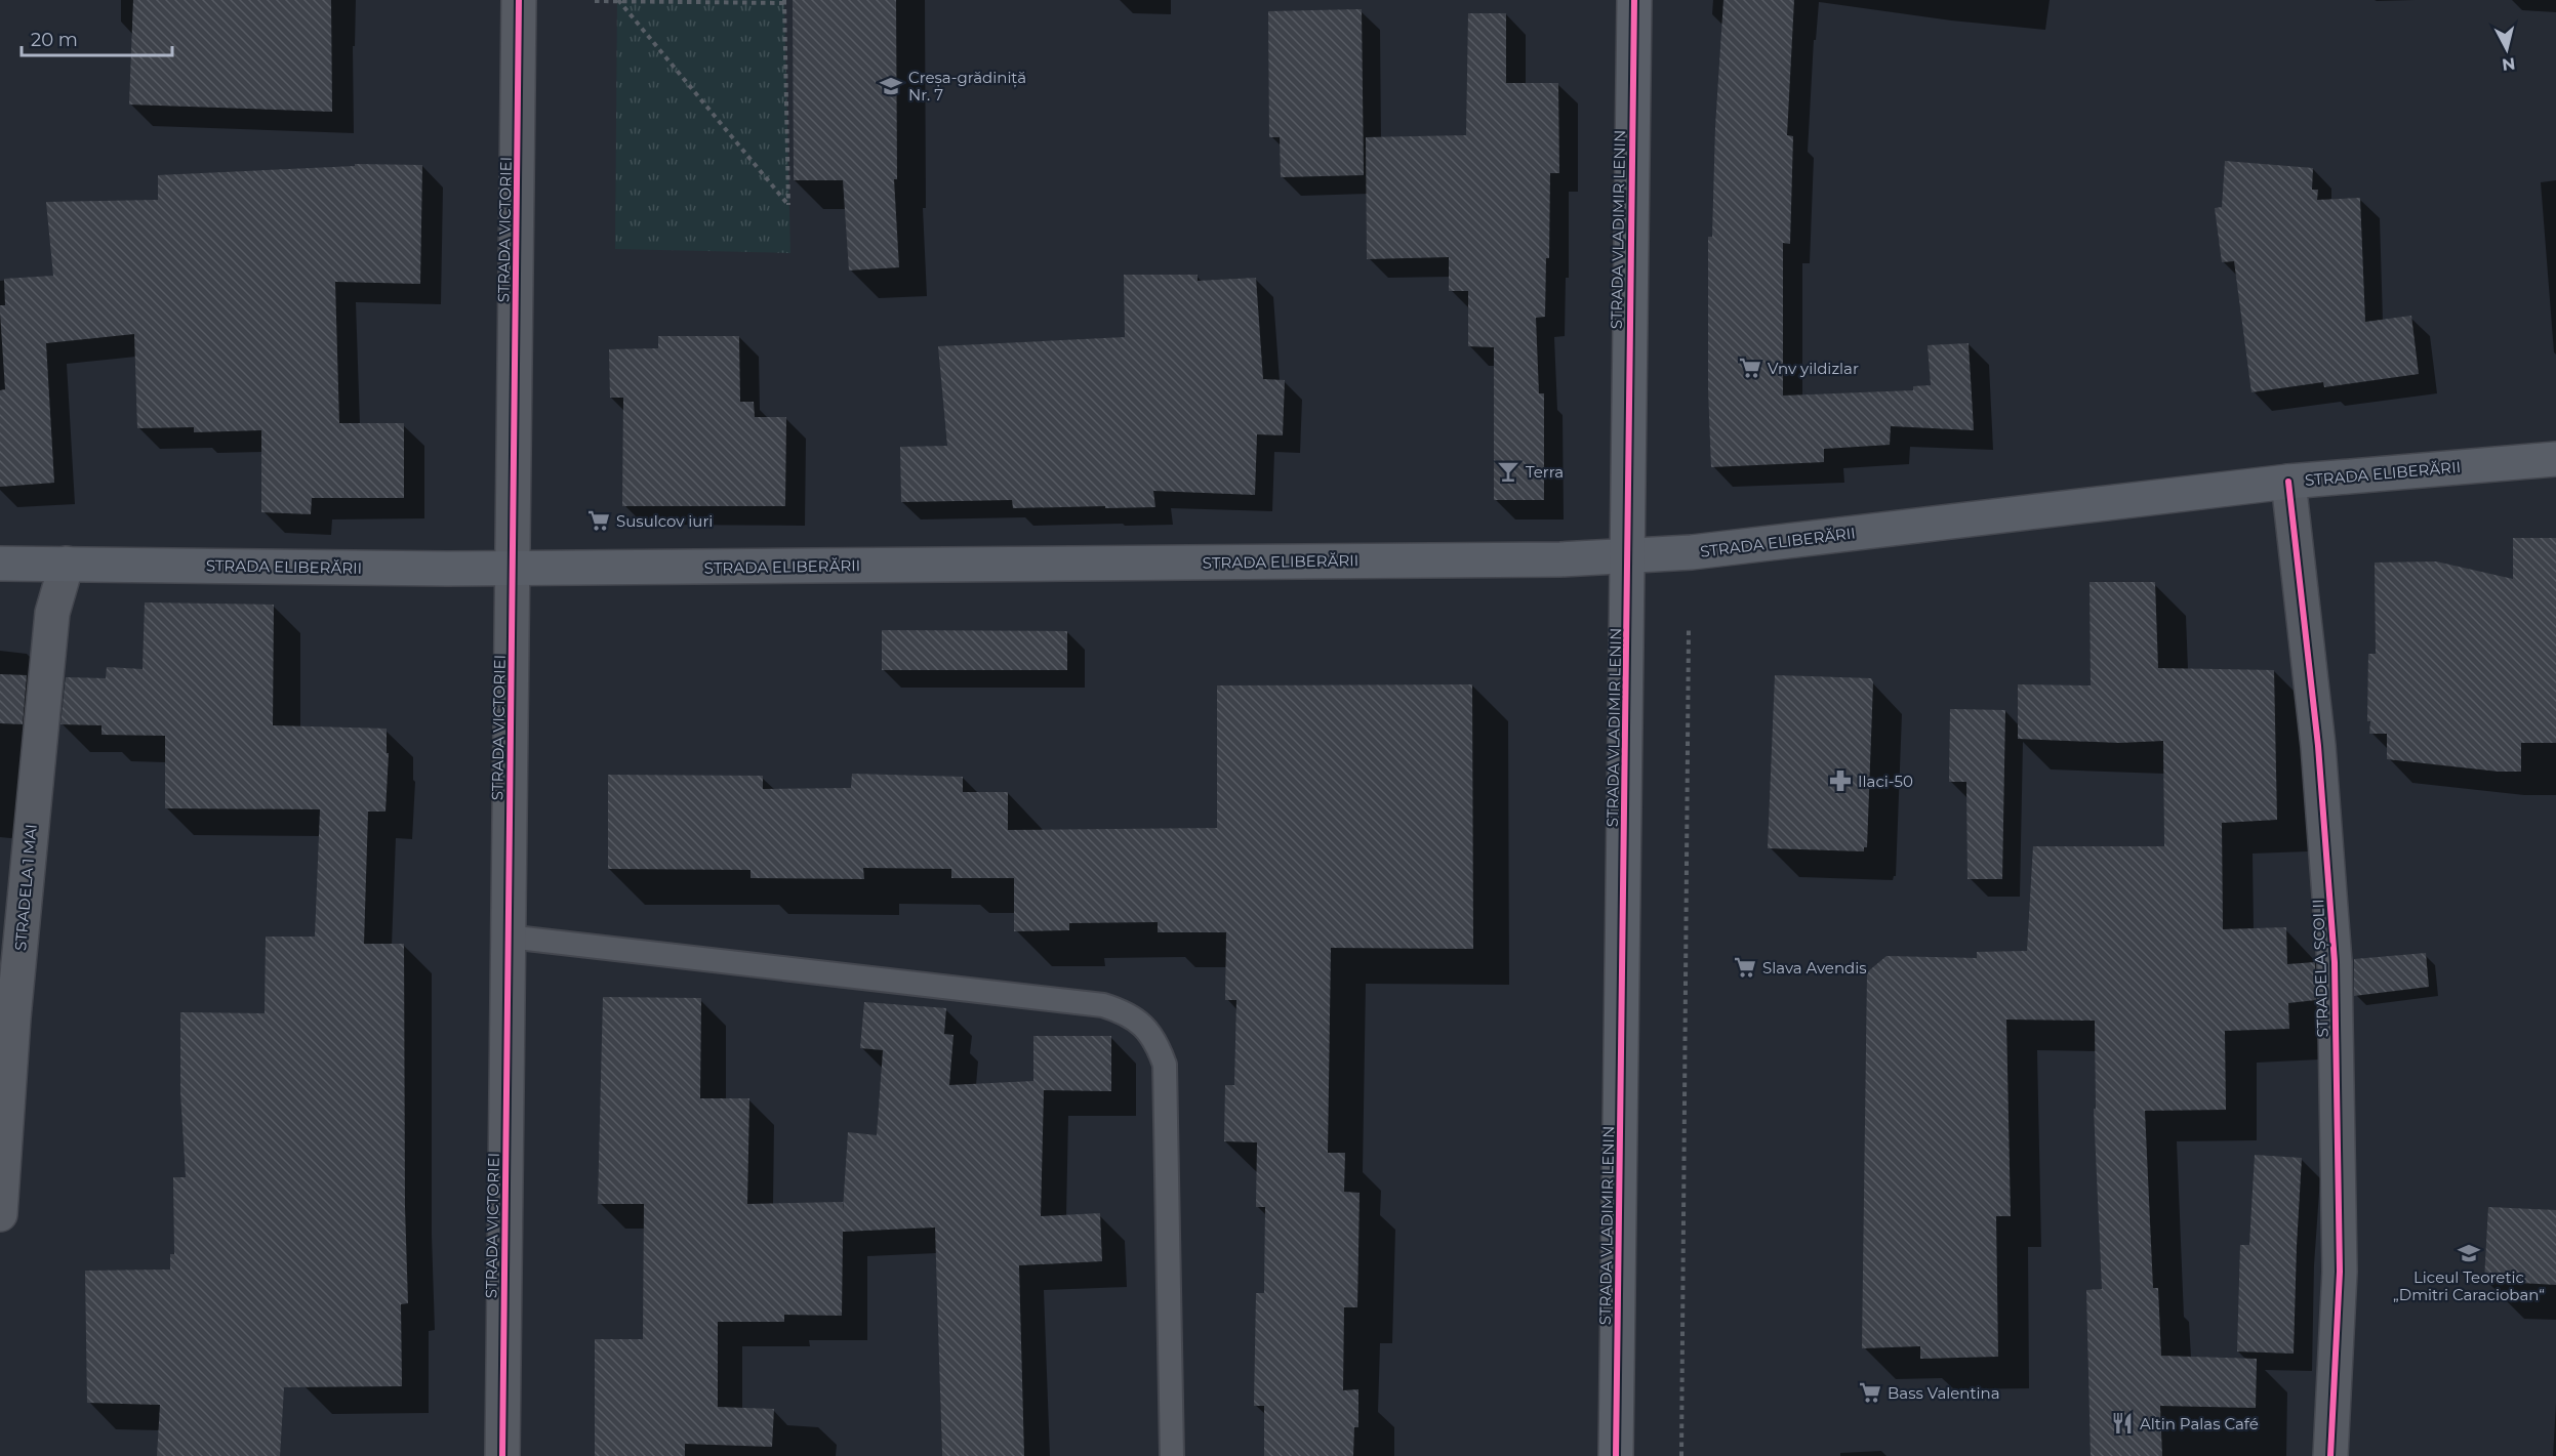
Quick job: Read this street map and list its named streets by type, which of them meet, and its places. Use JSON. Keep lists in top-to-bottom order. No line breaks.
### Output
{"streets":{"main road":["STRADA VLADIMIR LENIN","STRADA ELIBERĂRII"],"street":["STRADA VICTORIEI","STRADELA 1 MAI","STRADELA ȘCOLII"]},"crossings":[["STRADA VICTORIEI","STRADA ELIBERĂRII"],["STRADA VLADIMIR LENIN","STRADA ELIBERĂRII"],["STRADA ELIBERĂRII","STRADELA 1 MAI"],["STRADA ELIBERĂRII","STRADELA ȘCOLII"]],"places":{"school or university":["Creșa-grădiniță Nr. 7","Liceul Teoretic „Dmitri Caracioban“"],"supermarket":["Vnv yildizlar","Susulcov iuri","Slava Avendis","Bass Valentina"],"bar":["Terra"],"pharmacy":["Ilaci-50"],"restaurant":["Altin Palas Café"]},"scale_bar":"20 m","north":"bottom"}
